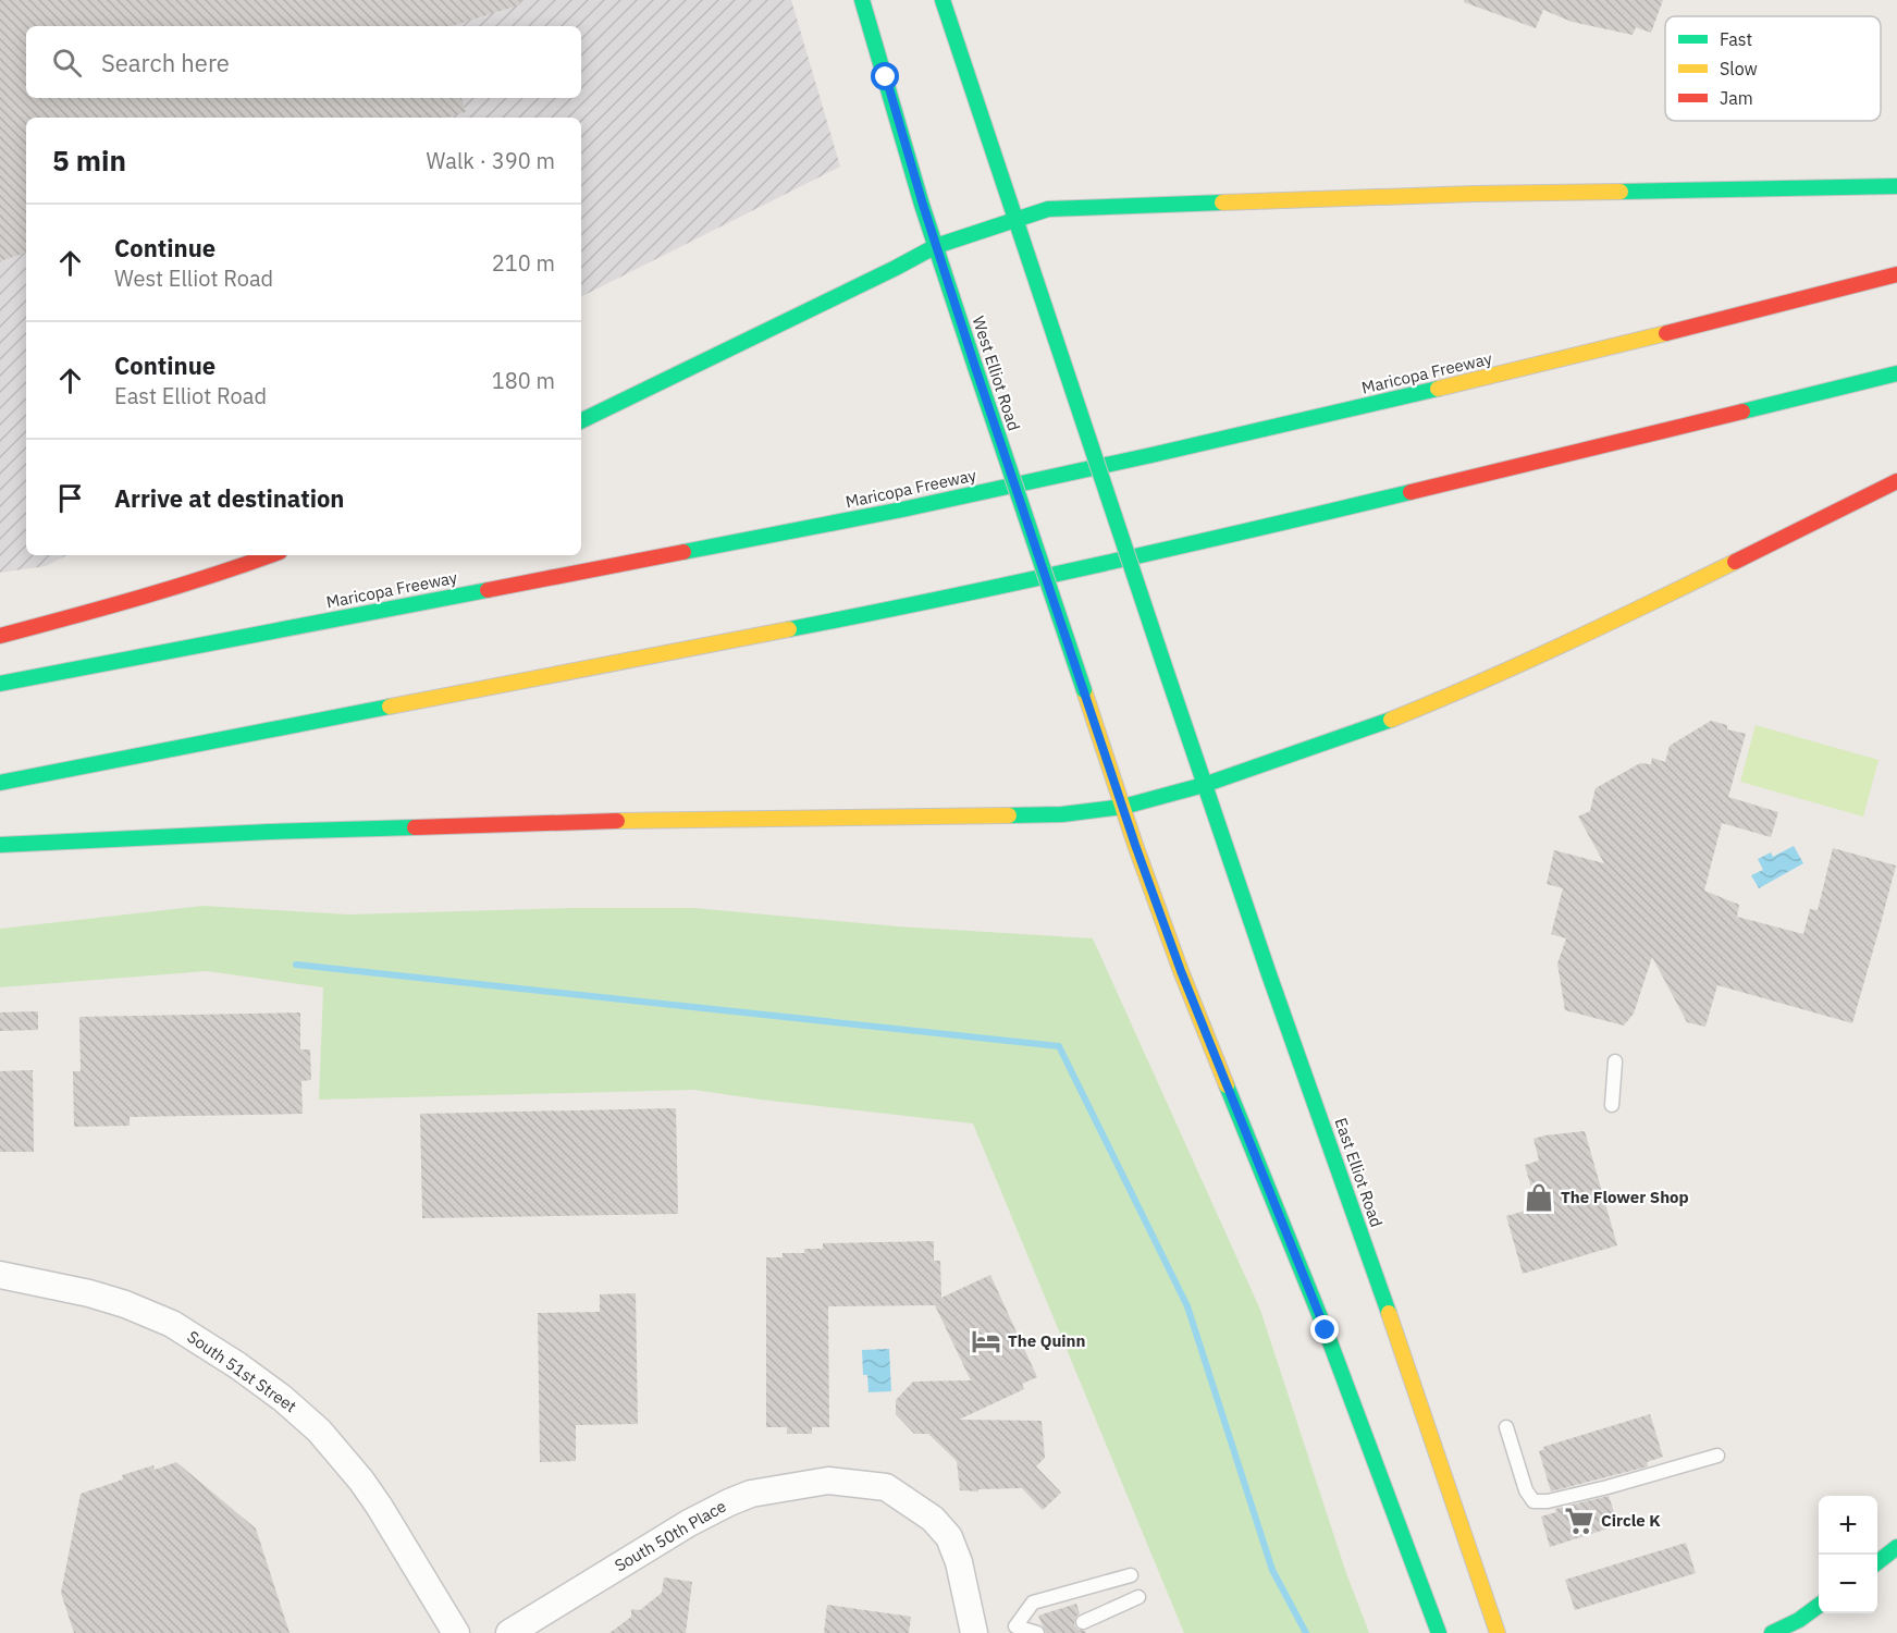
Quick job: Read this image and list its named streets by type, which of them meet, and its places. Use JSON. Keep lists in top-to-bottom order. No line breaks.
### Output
{"streets":{"main road":["West Elliot Road","Maricopa Freeway","East Elliot Road"],"street":["South 51st Street","South 50th Place"]},"places":{"shop":["The Flower Shop"],"hotel":["The Quinn"],"supermarket":["Circle K"]},"legend":["Fast","Slow","Jam"],"page":{"search":"Search here","heading":["5 min","Walk · 390 m"],"list":[["Continue","West Elliot Road","210 m"],["Continue","East Elliot Road","180 m"],"Arrive at destination"],"map_buttons":["+","−"]}}
